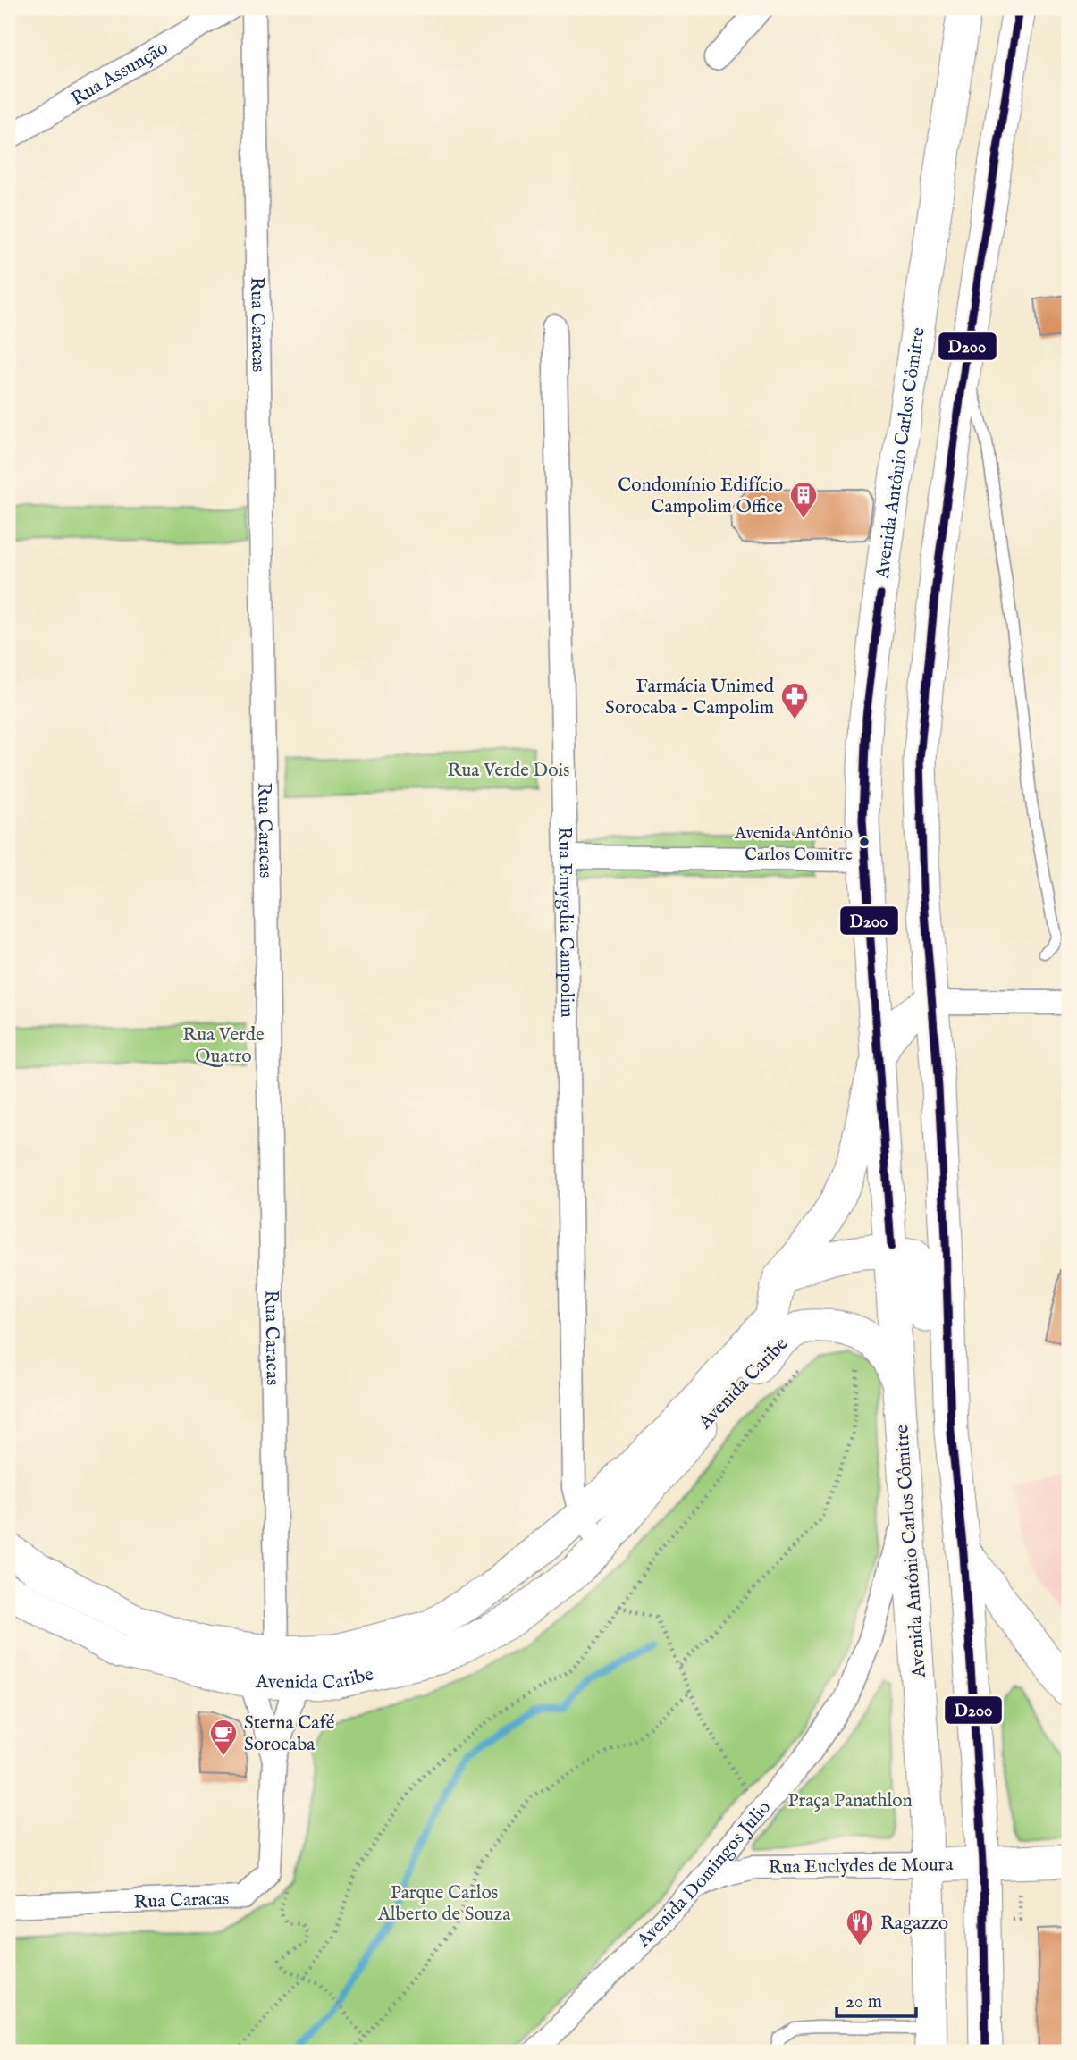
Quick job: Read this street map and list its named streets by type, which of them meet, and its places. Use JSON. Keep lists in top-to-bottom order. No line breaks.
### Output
{"streets":{"main road":["Avenida Antônio Carlos Cômitre","Avenida Caribe","Rua Euclydes de Moura"],"street":["Rua Assunção","Rua Caracas","Rua Emygdia Campolim","Avenida Domingos Julio"]},"crossings":[["Rua Caracas","Avenida Caribe"],["Avenida Antônio Carlos Cômitre","Avenida Caribe"],["Avenida Antônio Carlos Cômitre","Rua Euclydes de Moura"],["Avenida Antônio Carlos Cômitre","Avenida Domingos Julio"],["Rua Emygdia Campolim","Avenida Caribe"],["Rua Euclydes de Moura","Avenida Domingos Julio"]],"parks":["Rua Verde Dois","Rua Verde Quatro","Praça Panathlon","Parque Carlos Alberto de Souza"],"places":{"building":["Condomínio Edifício Campolim Office"],"pharmacy":["Farmácia Unimed Sorocaba - Campolim"],"other":["Avenida Antônio Carlos Comitre"],"cafe":["Sterna Café Sorocaba"],"restaurant":["Ragazzo"]},"lines":["transit line D200"],"scale_bar":"20 m"}
